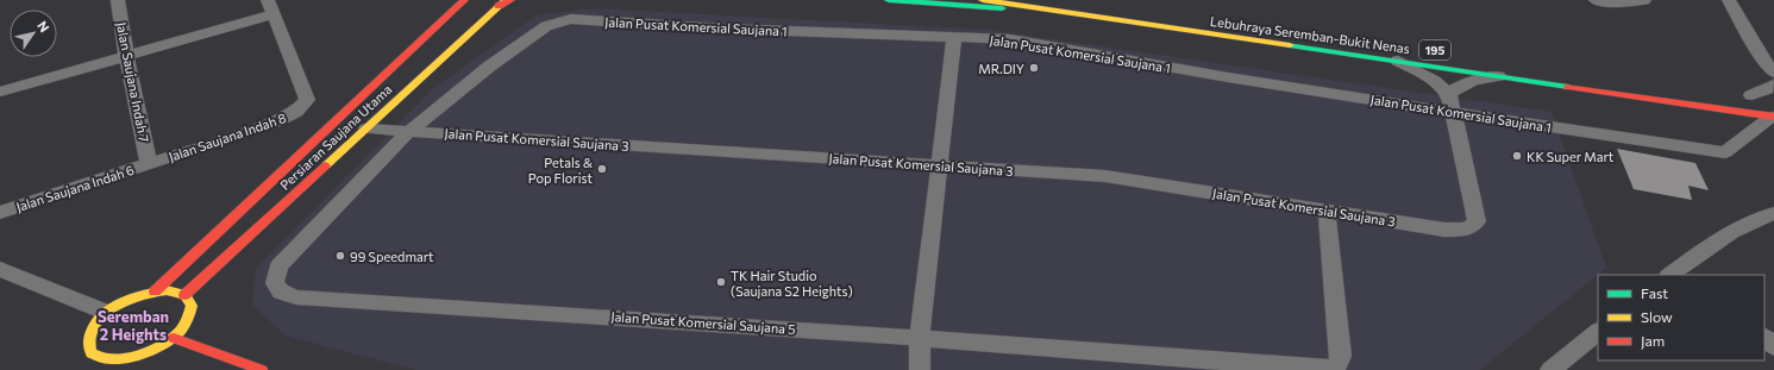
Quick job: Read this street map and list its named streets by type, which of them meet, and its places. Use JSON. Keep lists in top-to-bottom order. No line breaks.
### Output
{"streets":{"main road":["Lebuhraya Seremban-Bukit Nenas","195","Persiaran Saujana Utama"],"street":["Jalan Pusat Komersial Saujana 1","Jalan Saujana Indah 7","Jalan Saujana Indah 8","Jalan Pusat Komersial Saujana 3","Jalan Saujana Indah 6","Jalan Pusat Komersial Saujana 5"]},"crossings":[["Jalan Pusat Komersial Saujana 1","Lebuhraya Seremban-Bukit Nenas"],["Jalan Pusat Komersial Saujana 1","Jalan Pusat Komersial Saujana 3"],["Jalan Pusat Komersial Saujana 1","Jalan Pusat Komersial Saujana 5"],["Jalan Saujana Indah 7","Jalan Saujana Indah 8"],["Jalan Saujana Indah 7","Jalan Saujana Indah 6"],["Jalan Saujana Indah 8","Jalan Saujana Indah 6"],["Persiaran Saujana Utama","Jalan Pusat Komersial Saujana 3"],["Jalan Pusat Komersial Saujana 3","Jalan Pusat Komersial Saujana 5"]],"districts":["Seremban 2 Heights"],"places":["MR.DIY","KK Super Mart","Petals & Pop Florist","99 Speedmart","TK Hair Studio (Saujana S2 Heights)"],"legend":["Fast","Slow","Jam"],"north":"top right"}
